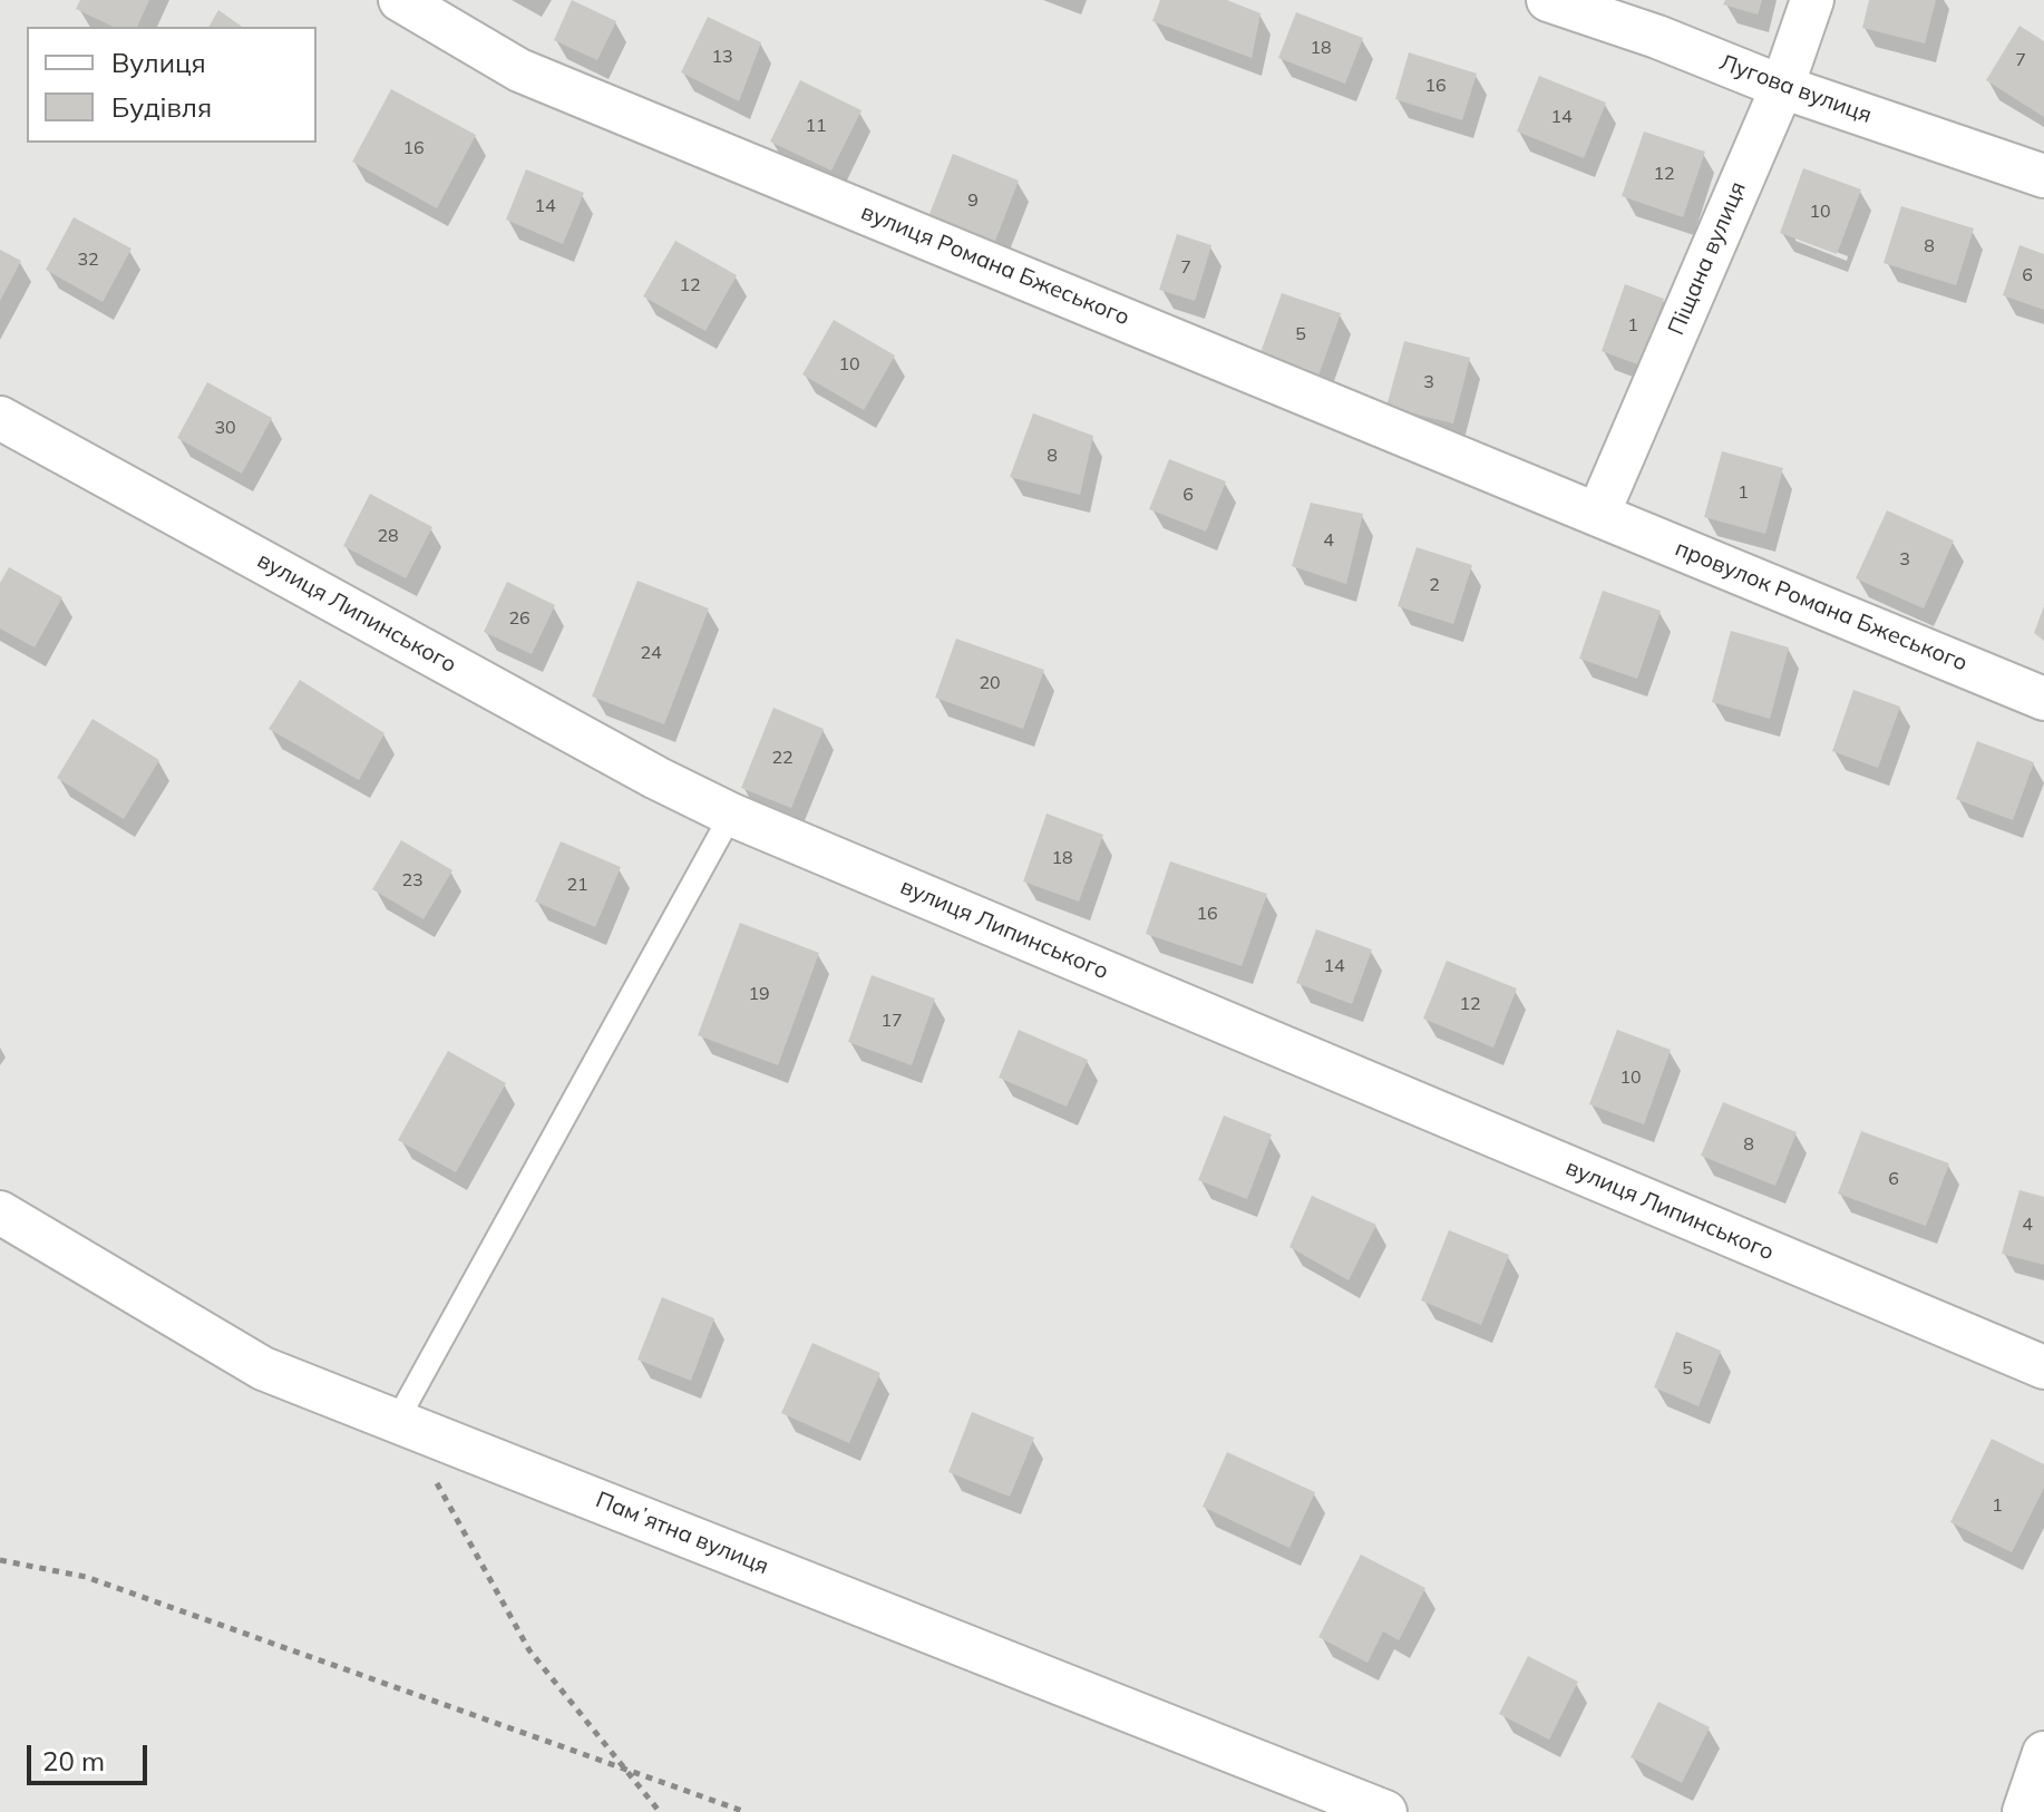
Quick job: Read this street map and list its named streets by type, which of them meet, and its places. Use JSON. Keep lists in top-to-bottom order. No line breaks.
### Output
{"streets":{"street":["Лугова вулиця","Піщана вулиця","вулиця Романа Бжеського","провулок Романа Бжеського","вулиця Липинського","Памʼятна вулиця"]},"crossings":[["Лугова вулиця","Піщана вулиця"],["Піщана вулиця","вулиця Романа Бжеського"],["Піщана вулиця","провулок Романа Бжеського"],["вулиця Романа Бжеського","провулок Романа Бжеського"]],"house_numbers":["18","13","7","16","14","11","16","12","9","14","10","8","32","7","6","12","1","5","10","3","30","8","1","6","28","4","3","2","26","24","20","22","18","23","21","16","14","19","12","17","10","8","6","4","5","1"],"legend":["Вулиця","Будівля"],"scale_bar":"20 m"}
